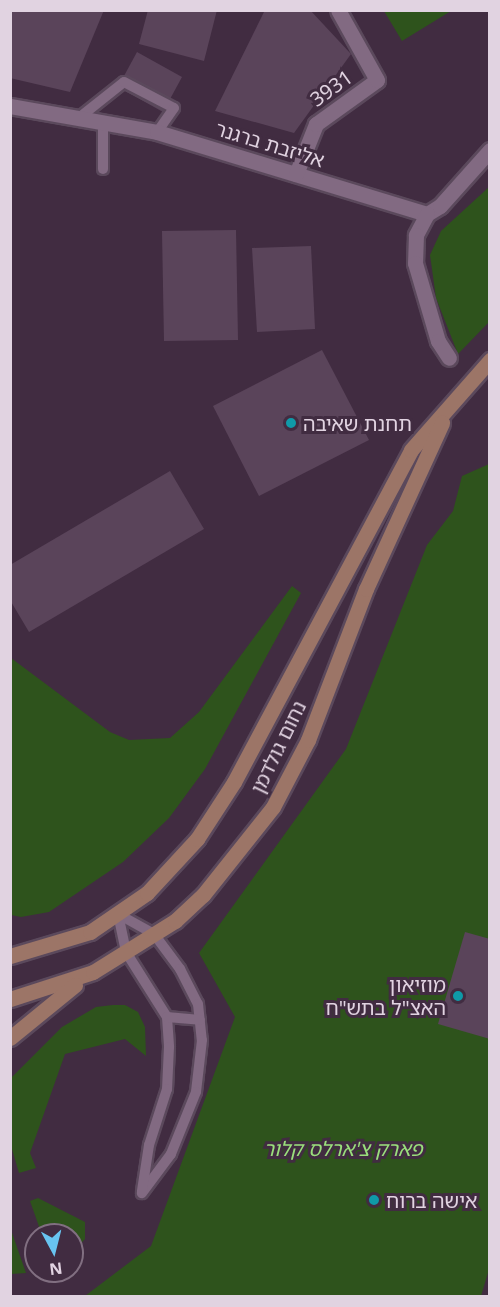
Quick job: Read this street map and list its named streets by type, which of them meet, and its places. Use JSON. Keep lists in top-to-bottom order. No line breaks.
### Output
{"streets":{"main road":["נחום גולדמן"],"street":["3931","אליזבת ברגנר"]},"crossings":[["3931","אליזבת ברגנר"]],"parks":["פארק צ'ארלס קלור"],"places":["תחנת שאיבה","מוזיאון האצ\"ל בתש\"ח","אישה ברוח"],"north":"bottom"}
